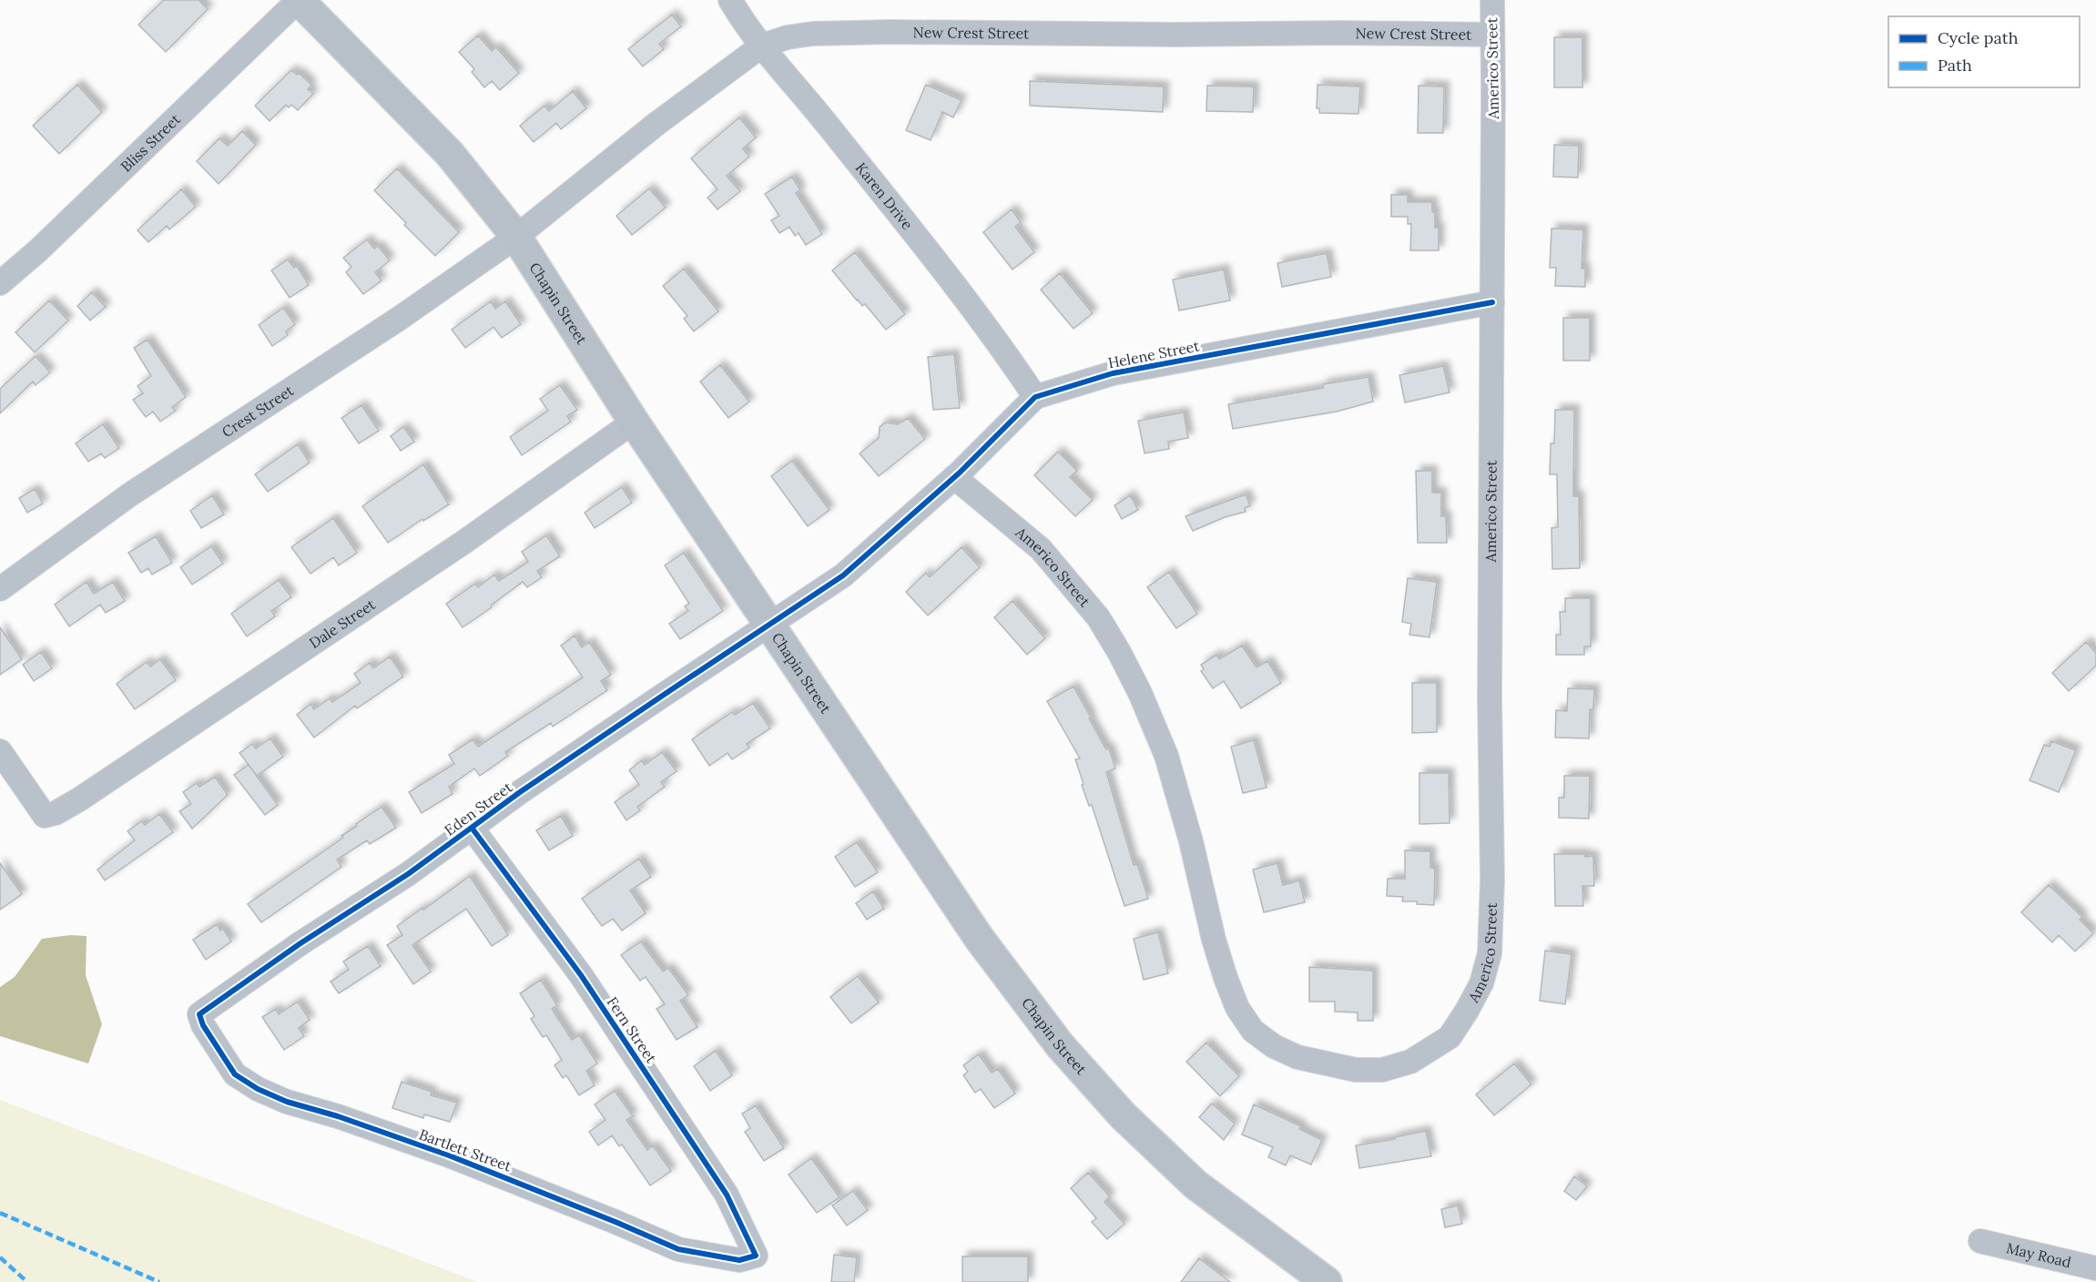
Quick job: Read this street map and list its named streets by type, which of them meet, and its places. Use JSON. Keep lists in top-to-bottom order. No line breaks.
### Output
{"streets":{"main road":["Chapin Street"],"street":["New Crest Street","Americo Street","Bliss Street","Karen Drive","Helene Street","Crest Street","Dale Street","Eden Street","Fern Street","Bartlett Street","May Road"]},"crossings":[["New Crest Street","Americo Street"],["New Crest Street","Karen Drive"],["New Crest Street","Chapin Street"],["New Crest Street","Crest Street"],["Americo Street","Helene Street"],["Bliss Street","Chapin Street"],["Karen Drive","Helene Street"],["Chapin Street","Helene Street"],["Chapin Street","Crest Street"],["Chapin Street","Dale Street"],["Chapin Street","Eden Street"],["Helene Street","Eden Street"],["Eden Street","Fern Street"],["Eden Street","Bartlett Street"],["Fern Street","Bartlett Street"]],"legend":["Cycle path","Path"]}
